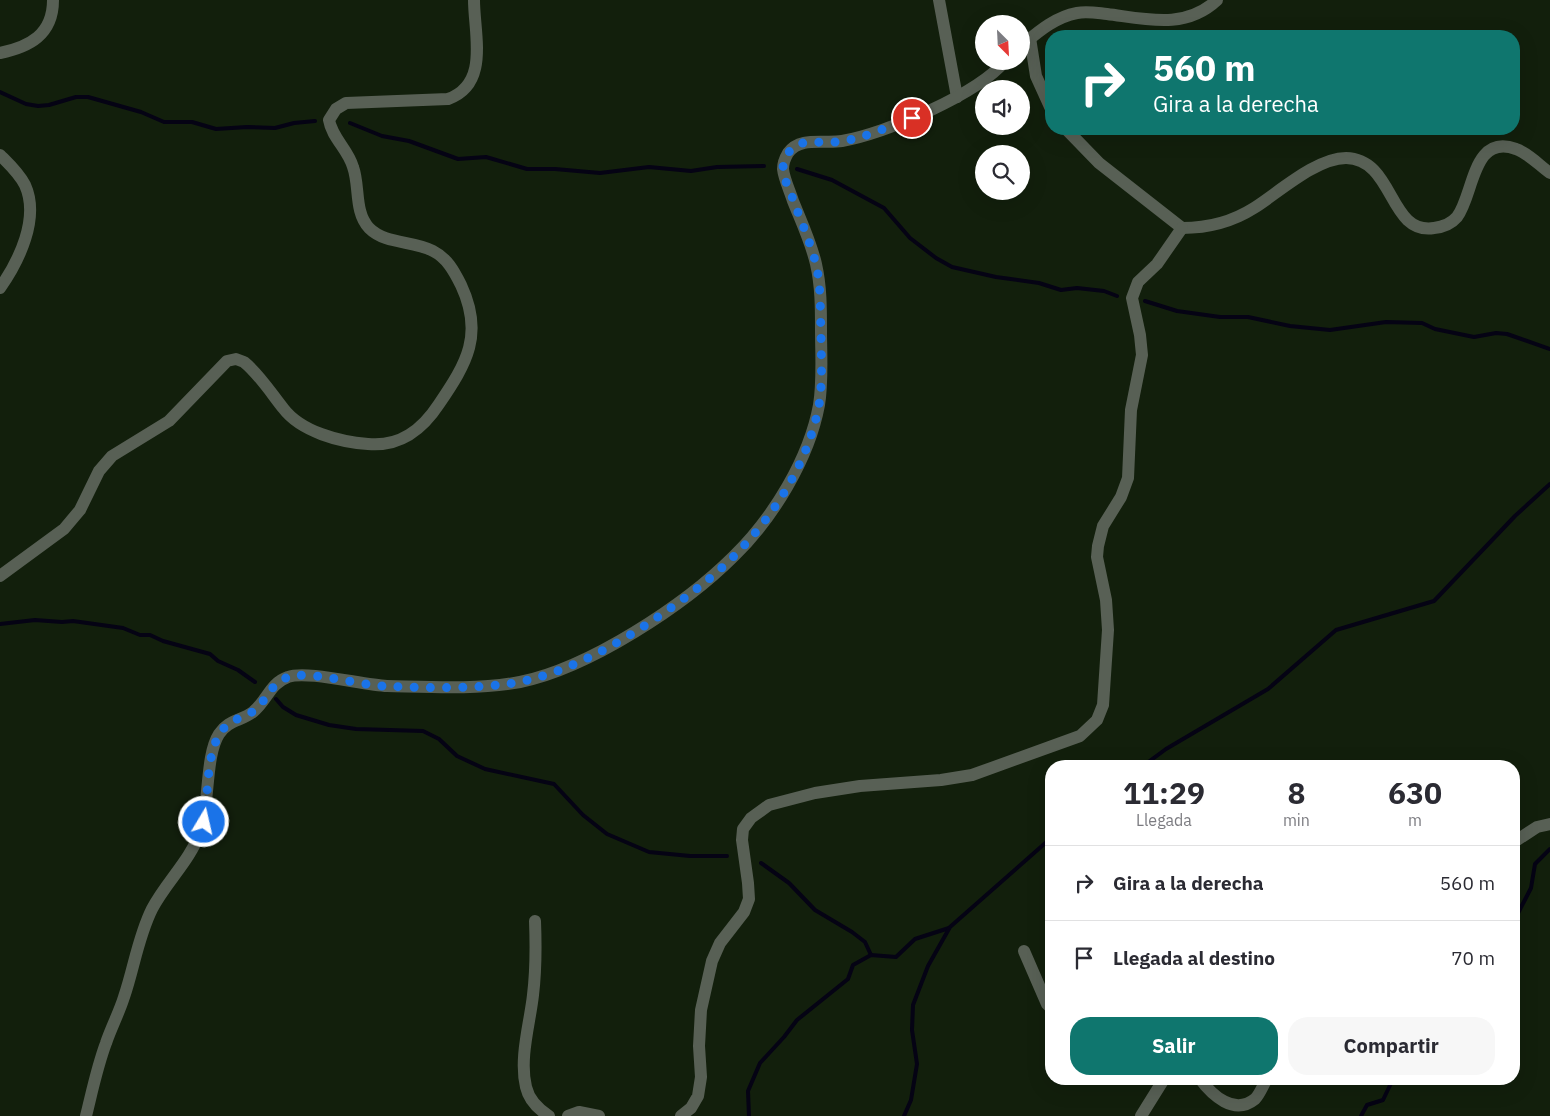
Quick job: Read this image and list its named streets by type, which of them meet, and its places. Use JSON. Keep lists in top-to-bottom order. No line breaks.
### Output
{"north":"bottom right","page":{"turn":["560 m","Gira a la derecha"],"eta":["11:29","Llegada","8","min","630","m"],"list":[{"name":"Gira a la derecha","value":"560 m"},{"name":"Llegada al destino","value":"70 m"}],"buttons":["Salir","Compartir"]}}
